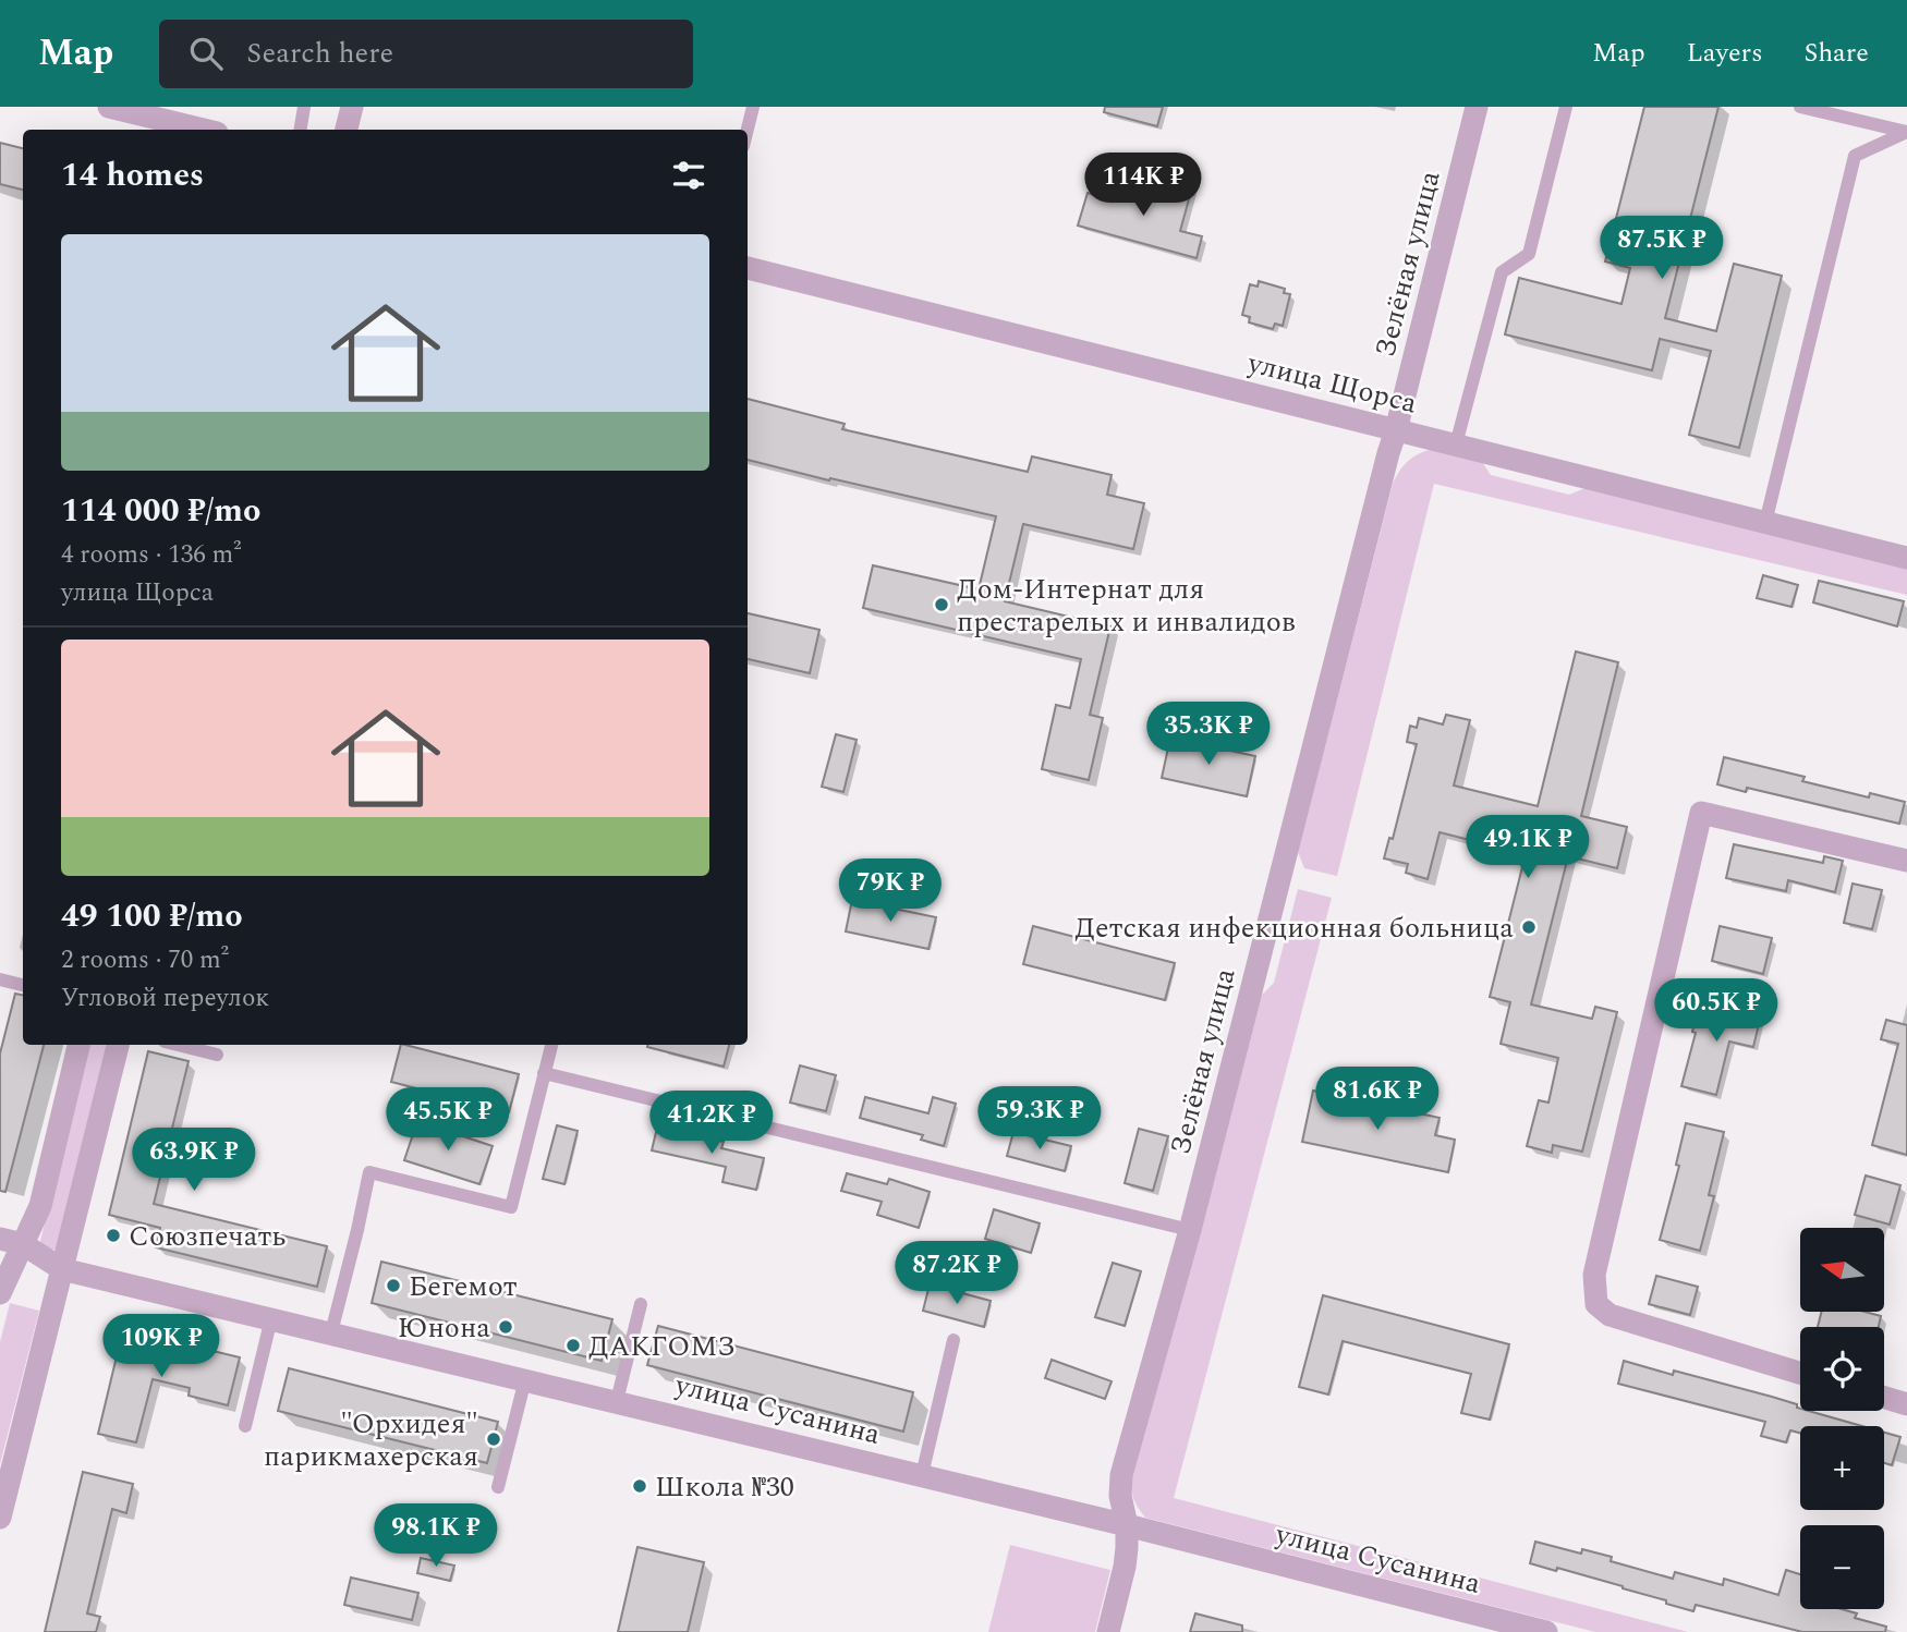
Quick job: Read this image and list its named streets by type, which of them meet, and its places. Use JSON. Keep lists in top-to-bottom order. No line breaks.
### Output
{"streets":{"street":["Зелёная улица","улица Щорса","улица Сусанина"]},"crossings":[["Зелёная улица","улица Щорса"],["Зелёная улица","улица Сусанина"]],"places":["Дом-Интернат для престарелых и инвалидов","Детская инфекционная больница","Союзпечать","Бегемот","Юнона","ДАКГОМЗ","\"Орхидея\" парикмахерская","Школа №30"],"north":"left","page":{"header":"Map","search":"Search here","nav":["Map","Layers","Share"],"heading":"14 homes","price":["114K ₽","87.5K ₽","35.3K ₽","49.1K ₽","79K ₽","60.5K ₽","81.6K ₽","59.3K ₽","45.5K ₽","41.2K ₽","63.9K ₽","87.2K ₽","109K ₽","98.1K ₽"],"list":[{"name":"114 000 ₽/mo","note":"4 rooms · 136 m² · улица Щорса"},{"name":"49 100 ₽/mo","note":"2 rooms · 70 m² · Угловой переулок"}],"map_buttons":["+","−"]}}
